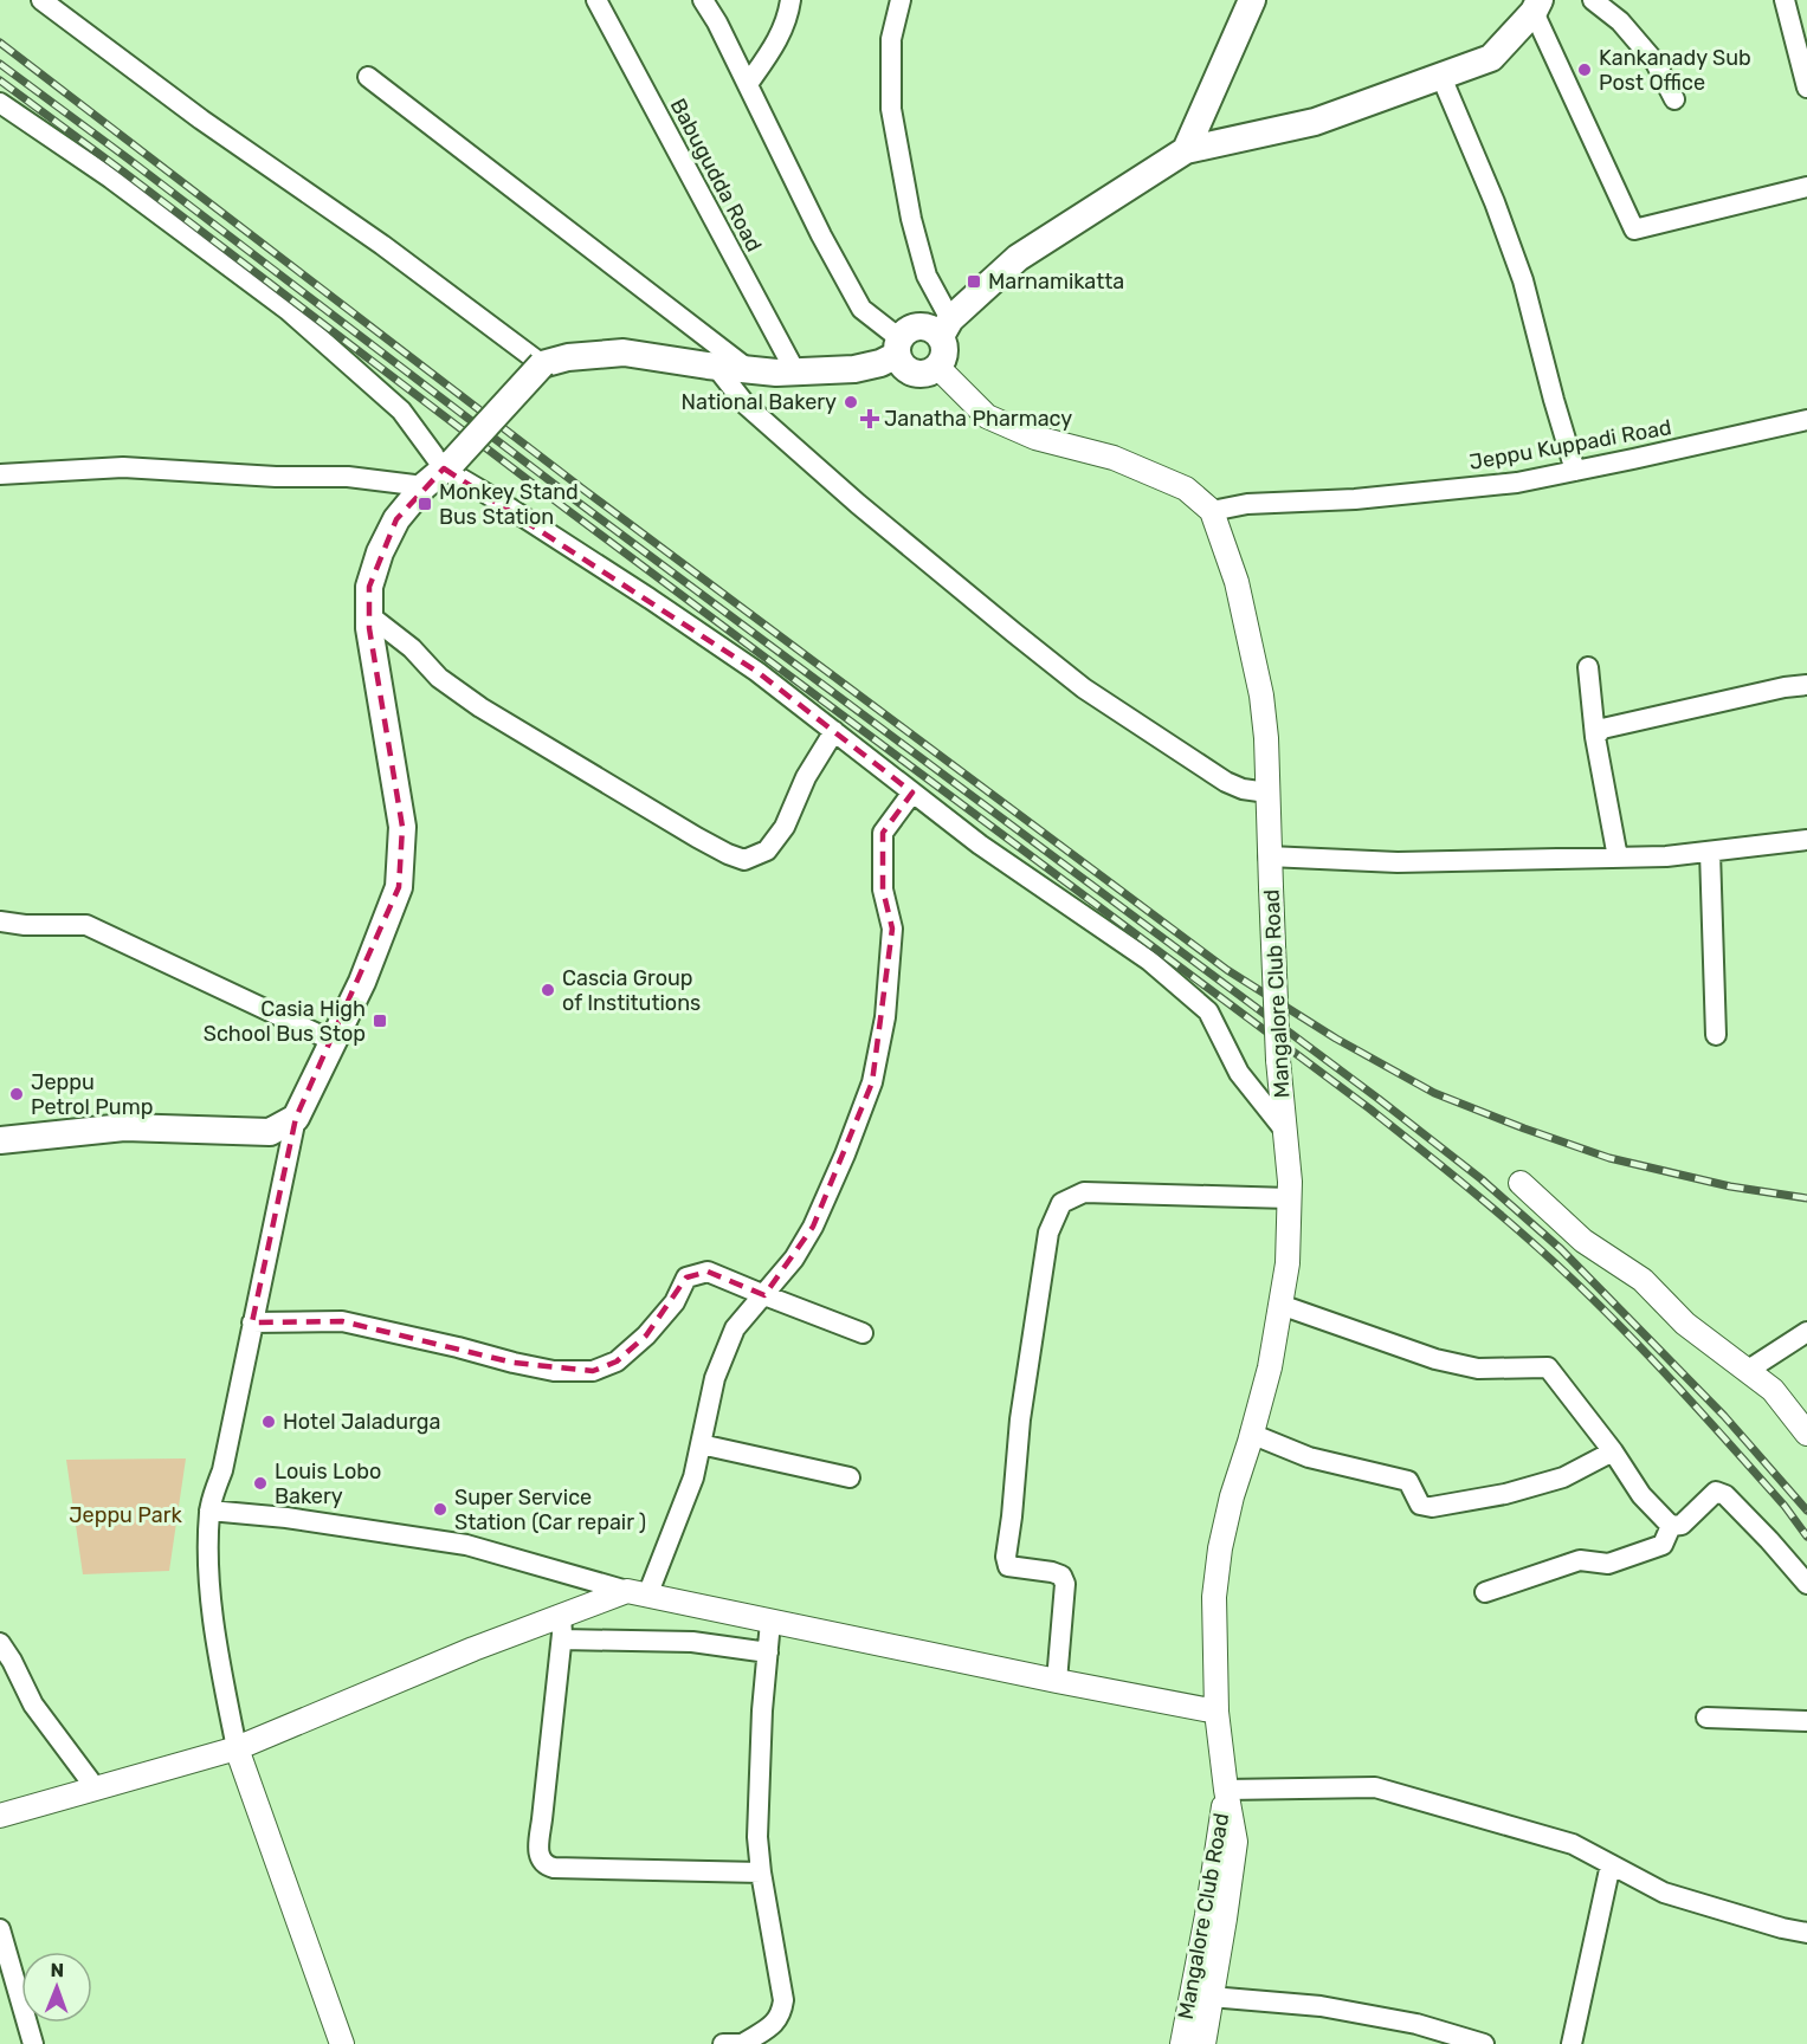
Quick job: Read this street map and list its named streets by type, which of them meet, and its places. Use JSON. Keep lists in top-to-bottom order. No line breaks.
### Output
{"streets":{"street":["Babugudda Road","Jeppu Kuppadi Road","Mangalore Club Road"]},"crossings":[["Jeppu Kuppadi Road","Mangalore Club Road"]],"parks":["Jeppu Park"],"places":{"other":["Kankanady Sub Post Office","National Bakery","Cascia Group of Institutions","Jeppu Petrol Pump","Hotel Jaladurga","Louis Lobo Bakery","Super Service Station (Car repair )"],"transit":["Marnamikatta","Monkey Stand Bus Station","Casia High School Bus Stop"],"health":["Janatha Pharmacy"]},"north":"top"}
